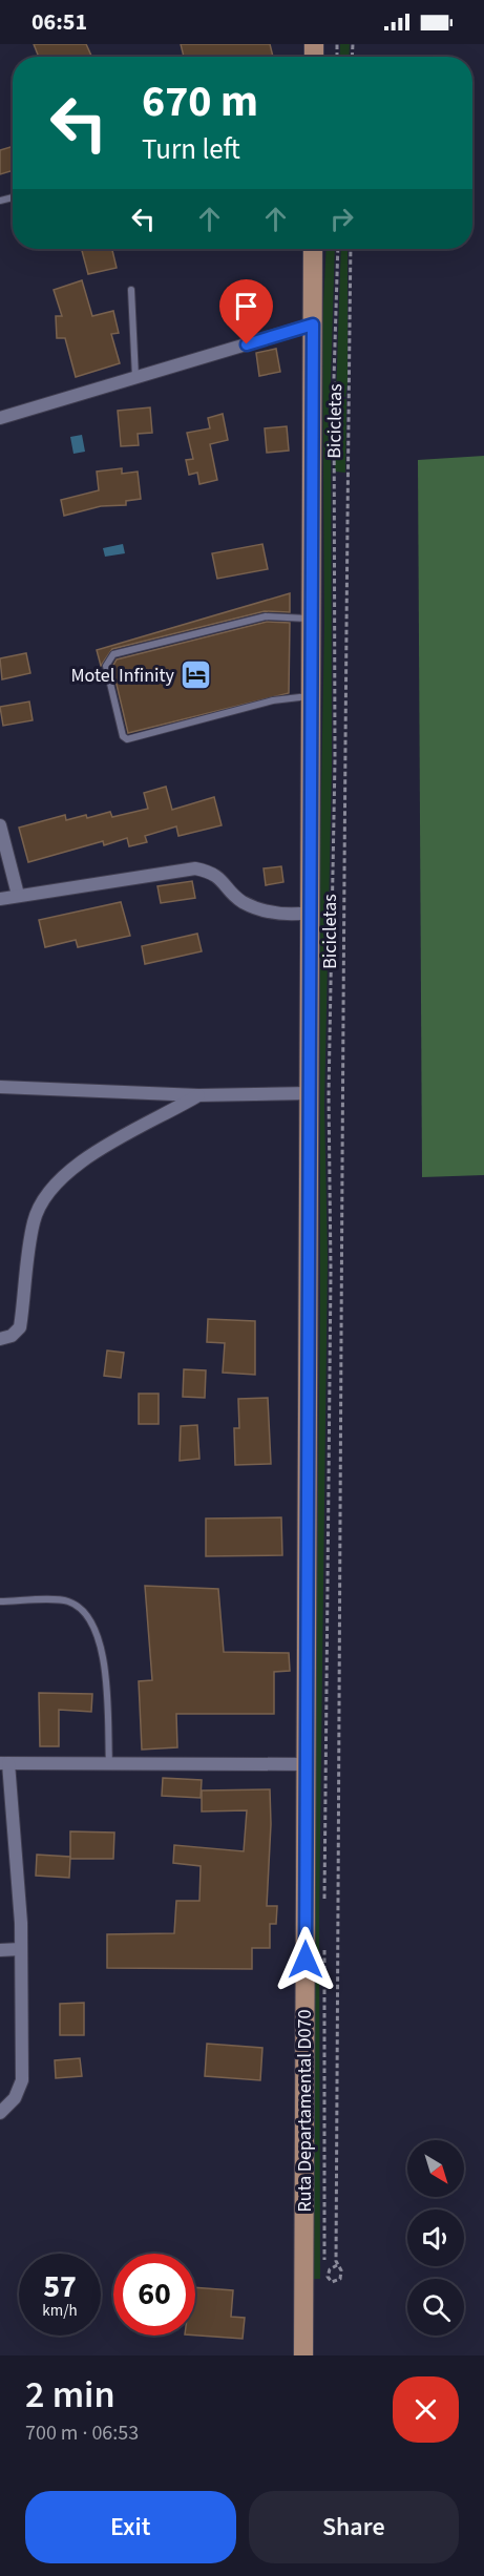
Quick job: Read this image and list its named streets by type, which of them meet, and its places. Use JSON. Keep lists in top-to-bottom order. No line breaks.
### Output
{"streets":{"main road":["Ruta Departamental D070"],"path":["Bicicletas"]},"places":{"hotel":["Motel Infinity"]},"north":"bottom right","page":{"status":"06:51","turn":["670 m","Turn left"],"speed":"57 km/h","limit":"60","heading":["2 min","700 m · 06:53"],"buttons":["Exit","Share"]}}
